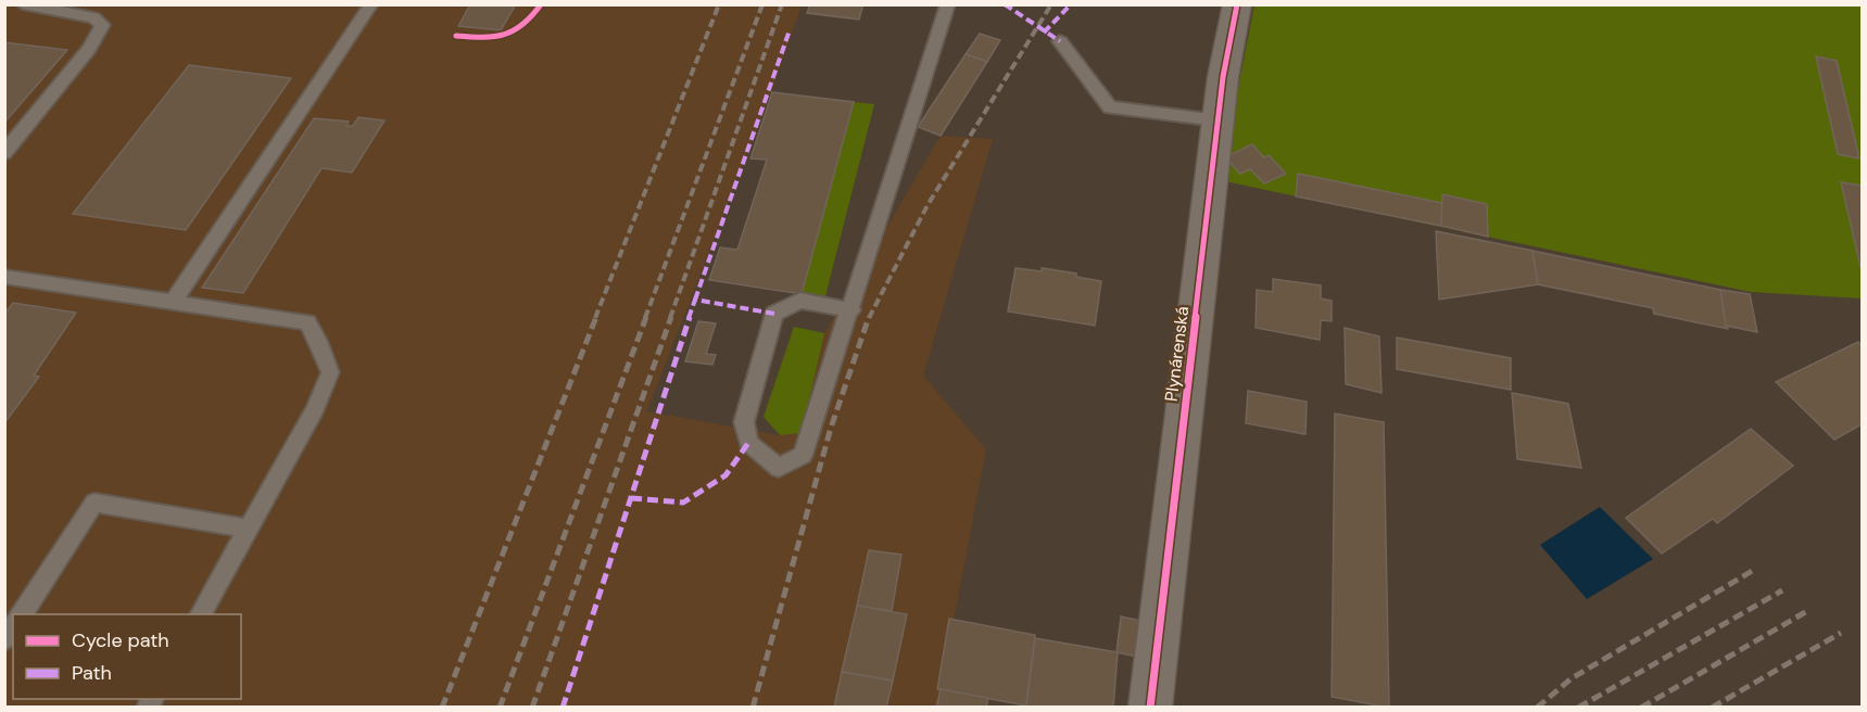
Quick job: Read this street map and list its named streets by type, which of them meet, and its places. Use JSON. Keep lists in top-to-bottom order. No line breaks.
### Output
{"streets":{"street":["Plynárenská"]},"legend":["Cycle path","Path"]}
